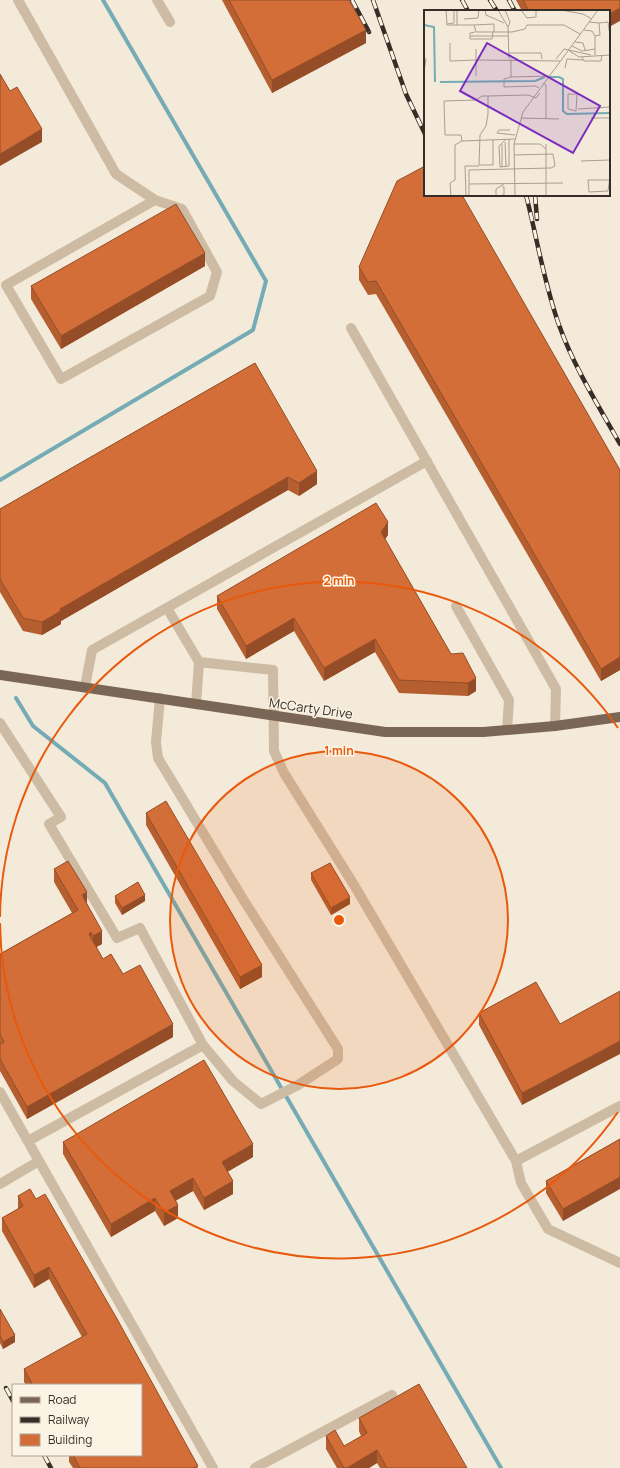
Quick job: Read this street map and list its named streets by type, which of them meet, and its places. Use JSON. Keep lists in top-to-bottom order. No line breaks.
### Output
{"streets":{"main road":["McCarty Drive"]},"legend":["Road","Railway","Building"],"rings":["2 min","1 min"]}
